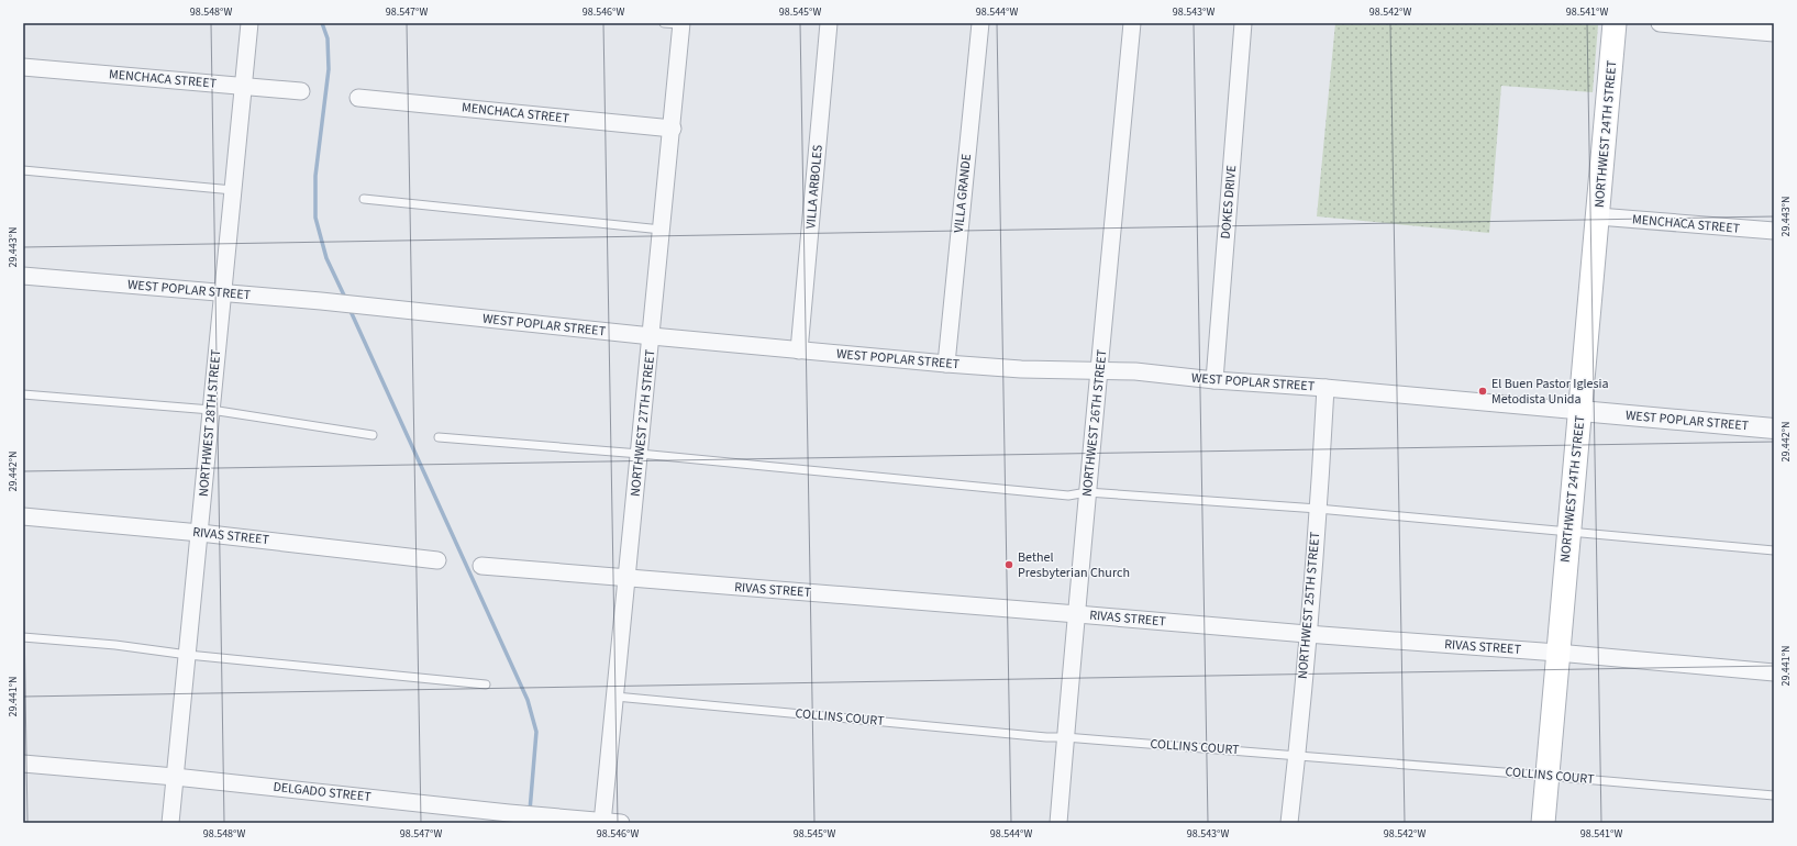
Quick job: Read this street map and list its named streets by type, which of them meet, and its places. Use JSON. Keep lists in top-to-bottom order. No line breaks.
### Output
{"streets":{"main road":["NORTHWEST 24TH STREET"],"street":["MENCHACA STREET","VILLA ARBOLES","VILLA GRANDE","DOKES DRIVE","WEST POPLAR STREET","NORTHWEST 28TH STREET","NORTHWEST 27TH STREET","NORTHWEST 26TH STREET","RIVAS STREET","NORTHWEST 25TH STREET","DELGADO STREET"],"lane":["COLLINS COURT"]},"crossings":[["MENCHACA STREET","NORTHWEST 24TH STREET"],["MENCHACA STREET","NORTHWEST 28TH STREET"],["MENCHACA STREET","NORTHWEST 27TH STREET"],["NORTHWEST 24TH STREET","WEST POPLAR STREET"],["NORTHWEST 24TH STREET","RIVAS STREET"],["NORTHWEST 24TH STREET","COLLINS COURT"],["VILLA ARBOLES","WEST POPLAR STREET"],["VILLA GRANDE","WEST POPLAR STREET"],["DOKES DRIVE","WEST POPLAR STREET"],["WEST POPLAR STREET","NORTHWEST 28TH STREET"],["WEST POPLAR STREET","NORTHWEST 27TH STREET"],["WEST POPLAR STREET","NORTHWEST 26TH STREET"],["WEST POPLAR STREET","NORTHWEST 25TH STREET"],["NORTHWEST 28TH STREET","RIVAS STREET"],["NORTHWEST 28TH STREET","DELGADO STREET"],["NORTHWEST 27TH STREET","RIVAS STREET"],["NORTHWEST 27TH STREET","COLLINS COURT"],["NORTHWEST 27TH STREET","DELGADO STREET"],["NORTHWEST 26TH STREET","RIVAS STREET"],["NORTHWEST 26TH STREET","COLLINS COURT"],["RIVAS STREET","NORTHWEST 25TH STREET"],["NORTHWEST 25TH STREET","COLLINS COURT"]],"places":["El Buen Pastor Iglesia Metodista Unida","Bethel Presbyterian Church"],"coordinates":["98.548°W","98.547°W","98.546°W","98.545°W","98.544°W","98.543°W","98.542°W","98.541°W","29.443°N","29.442°N","29.441°N"]}
